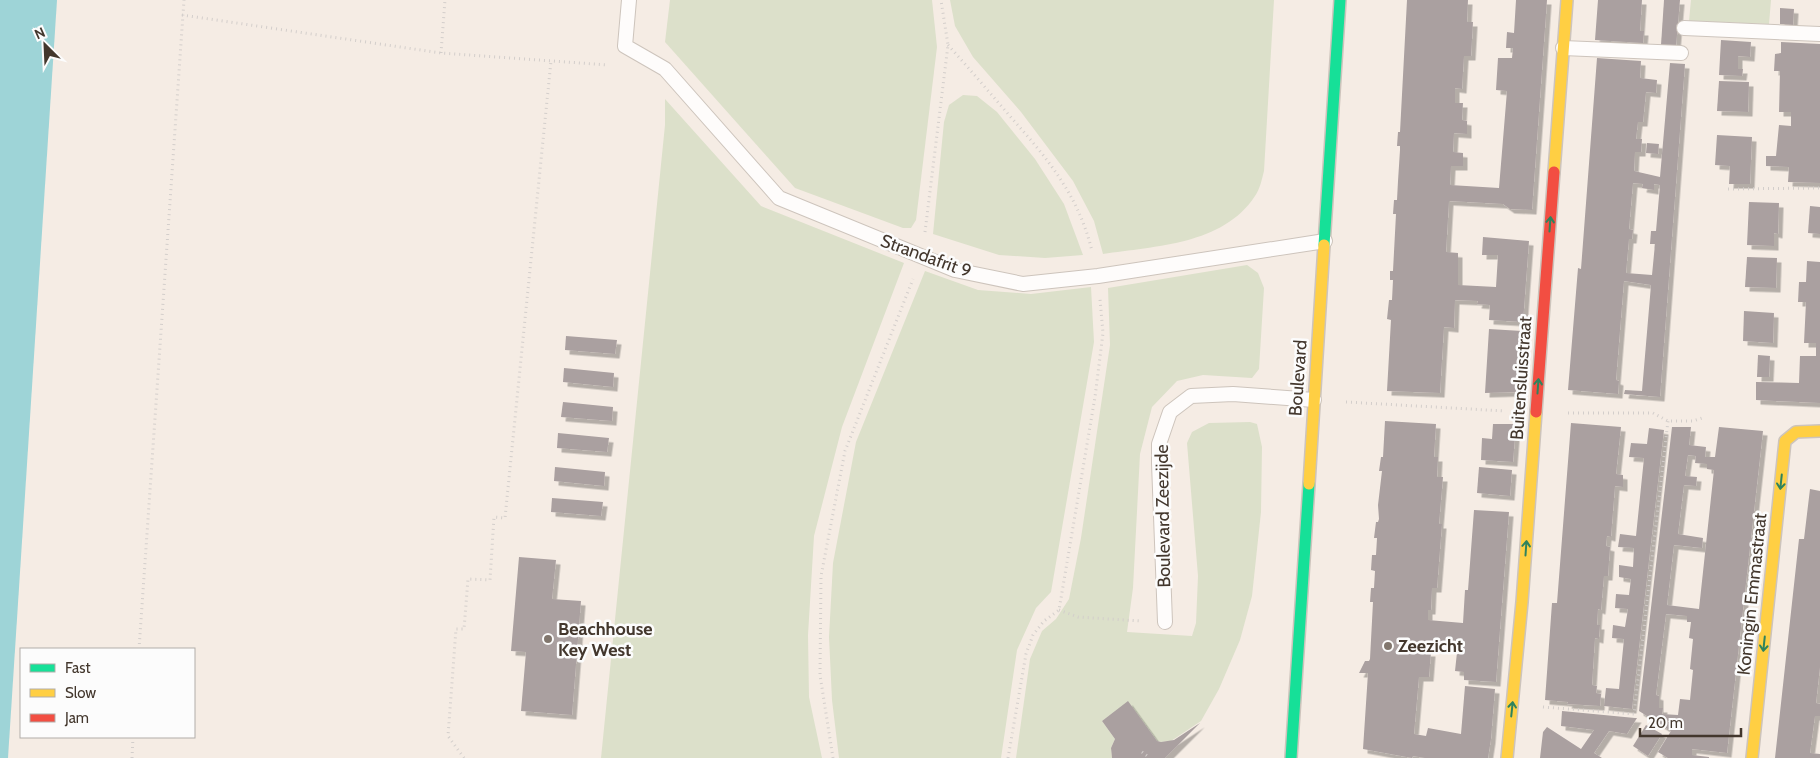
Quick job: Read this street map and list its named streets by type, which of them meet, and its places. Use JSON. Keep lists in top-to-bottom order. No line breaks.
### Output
{"streets":{"street":["Boulevard","Buitensluisstraat","Koningin Emmastraat"],"lane":["Strandafrit 9","Boulevard Zeezijde"]},"crossings":[["Strandafrit 9","Boulevard"],["Boulevard","Boulevard Zeezijde"]],"one_way":["Buitensluisstraat","Koningin Emmastraat"],"places":["Beachhouse Key West","Zeezicht"],"legend":["Fast","Slow","Jam"],"scale_bar":"20 m","north":"top left"}
